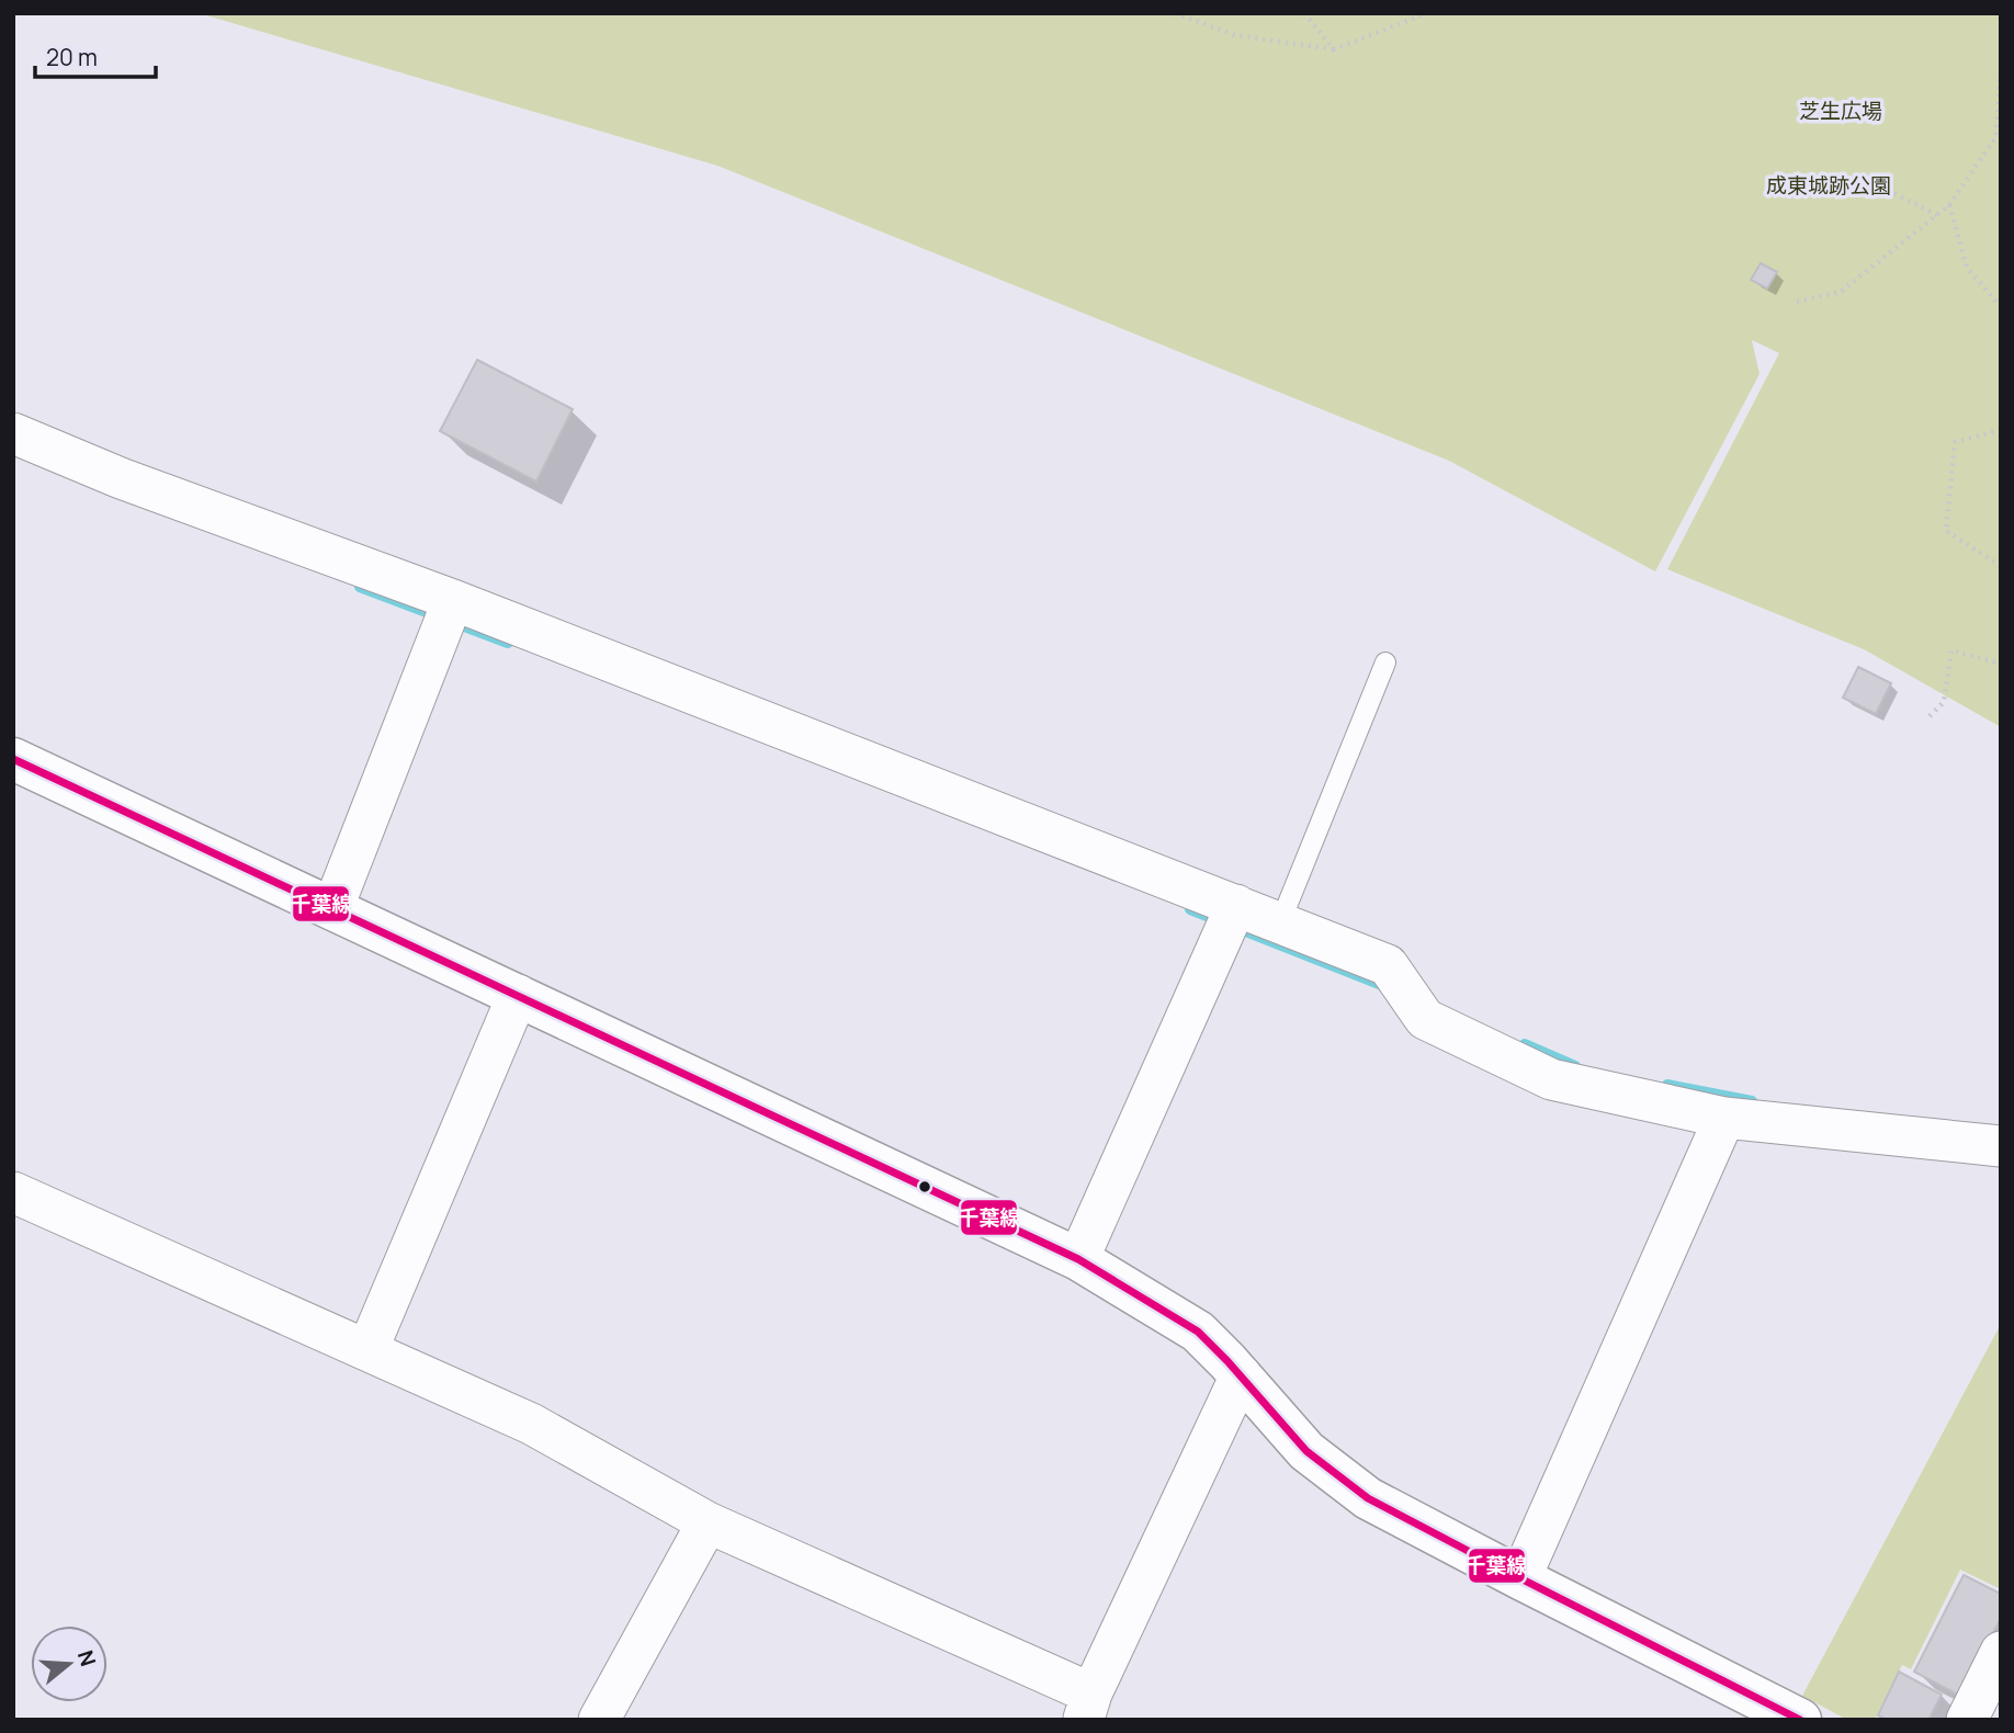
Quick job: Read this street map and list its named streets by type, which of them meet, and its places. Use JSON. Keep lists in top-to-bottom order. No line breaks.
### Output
{"parks":["芝生広場","成東城跡公園"],"lines":["transit line 千葉線"],"scale_bar":"20 m","north":"right"}
